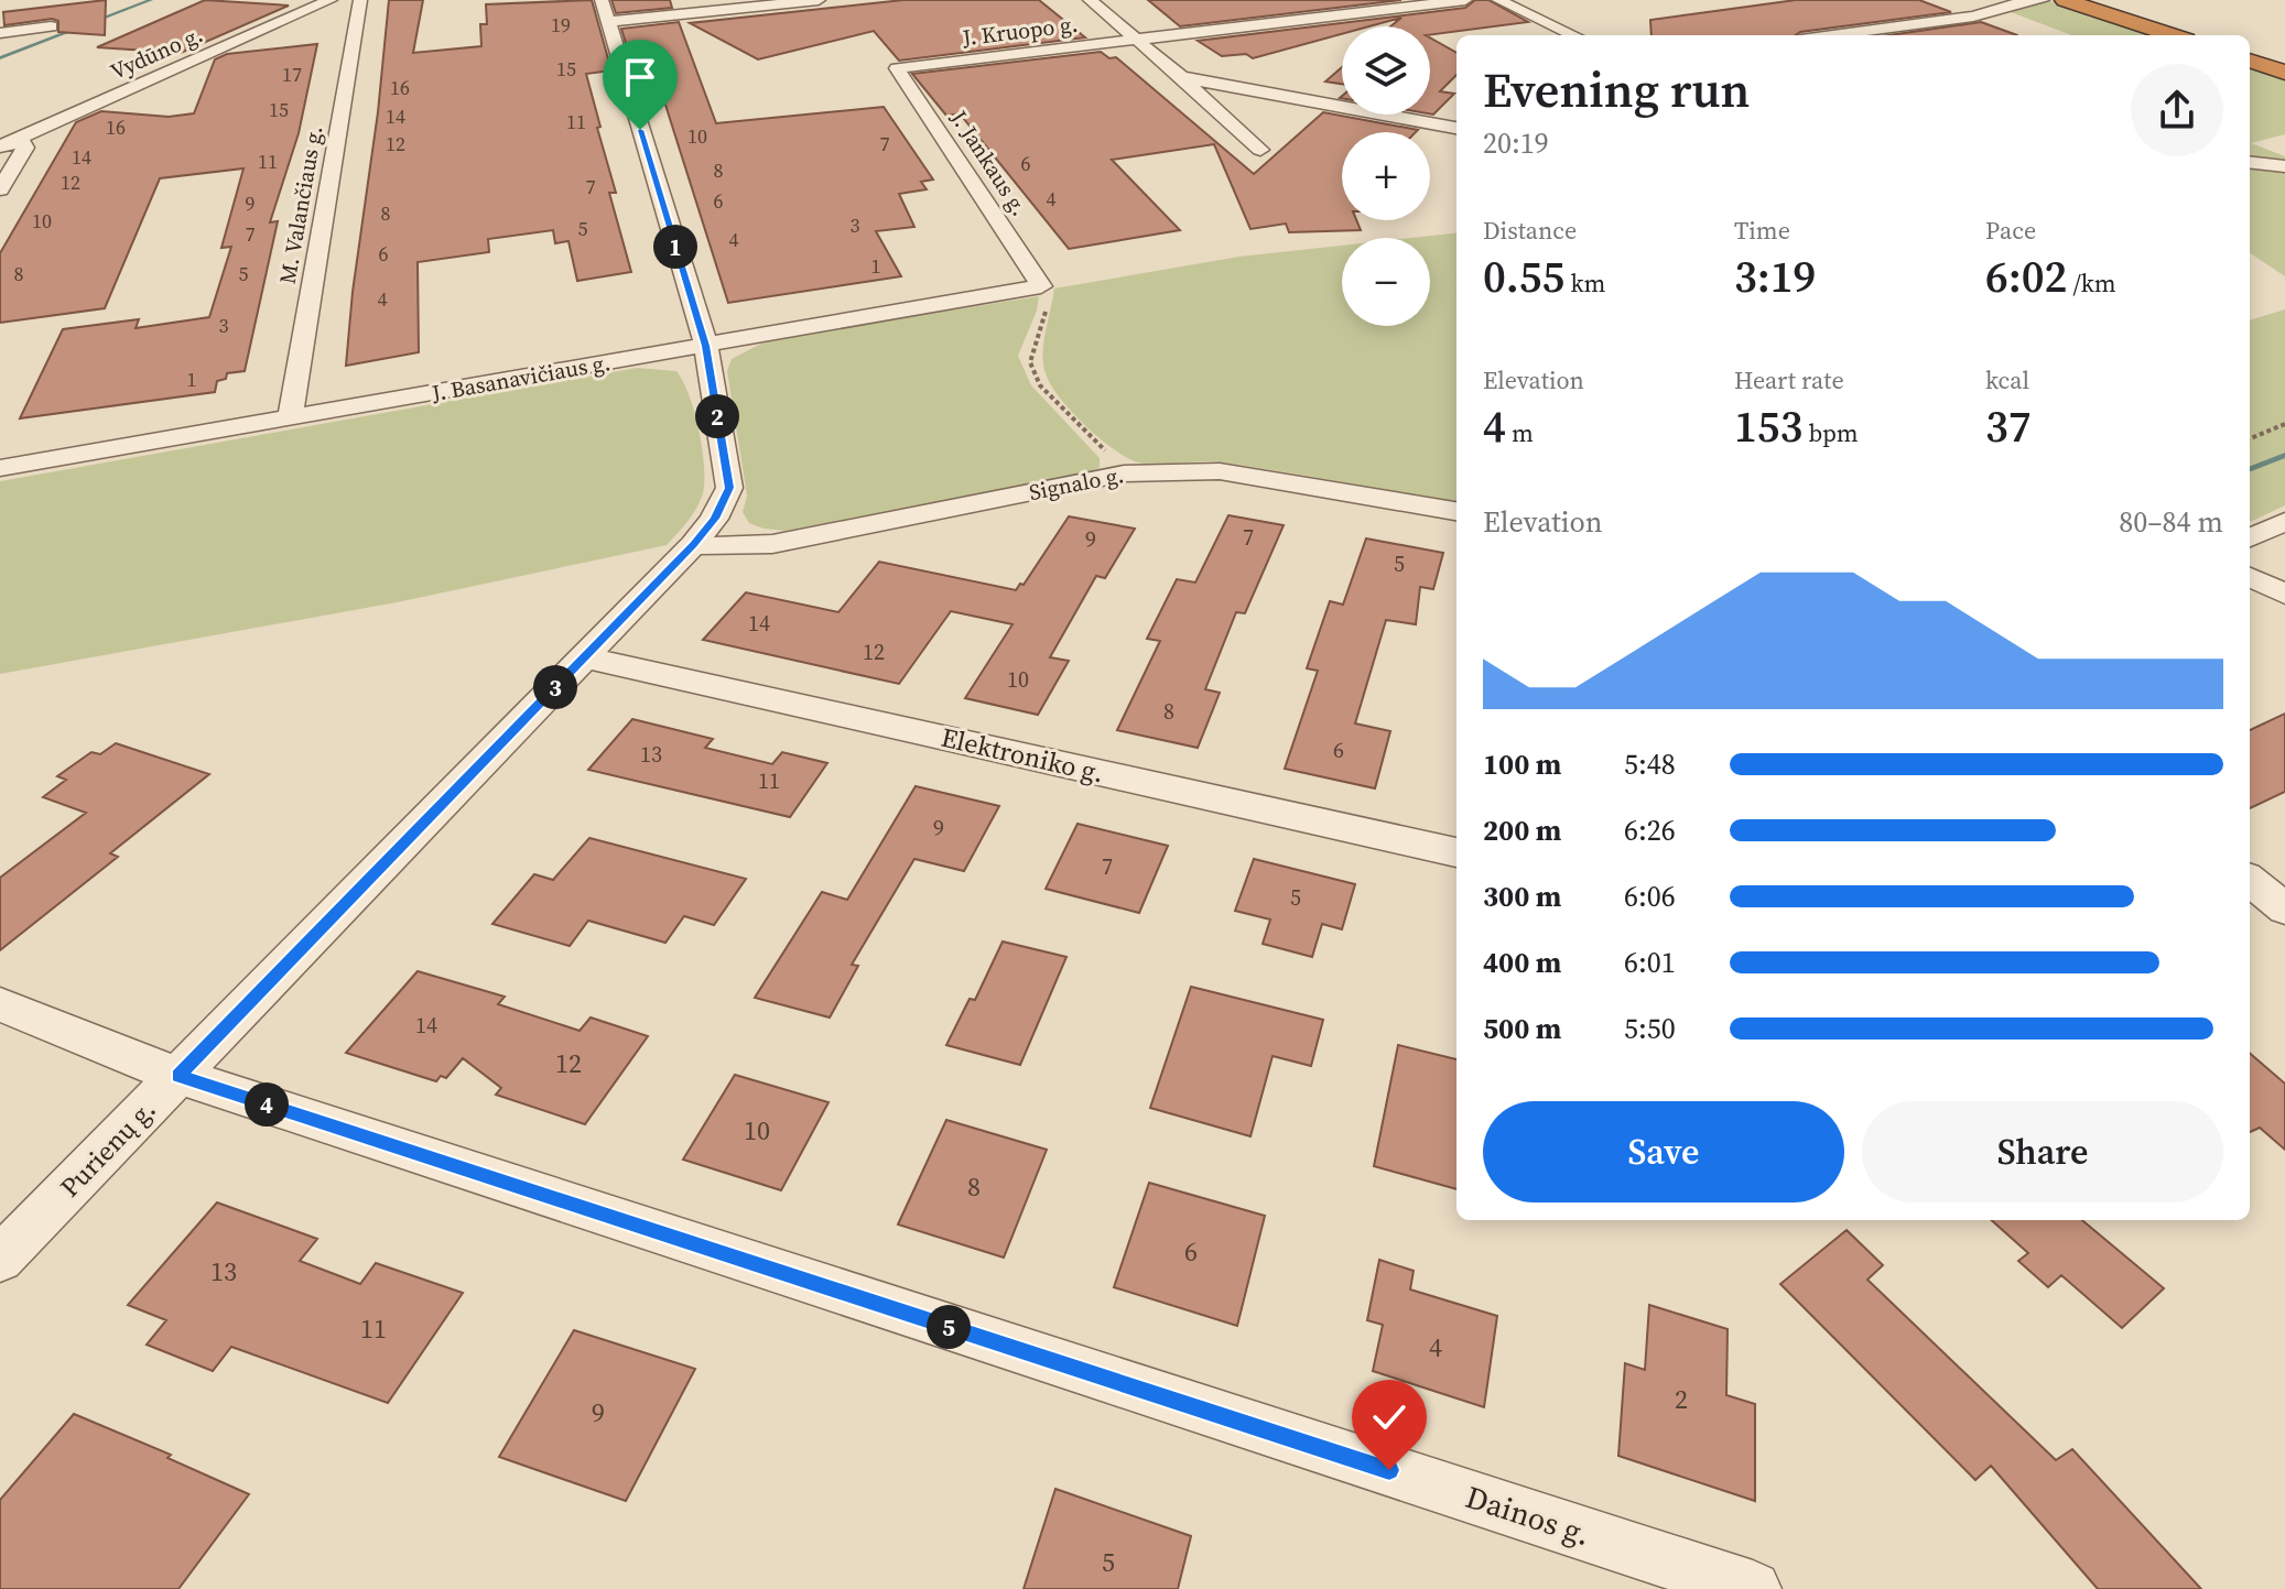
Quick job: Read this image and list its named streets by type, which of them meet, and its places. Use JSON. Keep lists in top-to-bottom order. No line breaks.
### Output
{"streets":{"street":["J. Kruopo g.","Vydūno g.","J. Jankaus g.","M. Valančiaus g.","J. Basanavičiaus g.","Signalo g.","Elektroniko g.","Purienų g.","Dainos g."]},"crossings":[["J. Kruopo g.","J. Jankaus g."],["J. Jankaus g.","J. Basanavičiaus g."],["M. Valančiaus g.","J. Basanavičiaus g."],["J. Basanavičiaus g.","Purienų g."],["Signalo g.","Purienų g."],["Elektroniko g.","Purienų g."],["Purienų g.","Dainos g."]],"house_numbers":["19","15","17","16","15","14","11","16","10","12","7","14","11","6","8","12","7","4","6","9","8","10","3","5","7","4","6","1","8","5","4","3","1","7","9","5","14","12","10","8","6","13","11","9","7","5","14","12","10","8","6","13","11","4","2","9","5"],"page":{"map_buttons":["+","−"],"heading":["Evening run","20:19"],"stats":[["Distance","0.55 km"],["Time","3:19"],["Pace","6:02 /km"],["Elevation","4 m"],["Heart rate","153 bpm"],["kcal","37"]],"pins":["1","2","3","4","5"],"chart":["Elevation","80–84 m"],"list":[{"name":"100 m","note":"5:48"},{"name":"200 m","note":"6:26"},{"name":"300 m","note":"6:06"},{"name":"400 m","note":"6:01"},{"name":"500 m","note":"5:50"}],"buttons":["Save","Share"]}}
